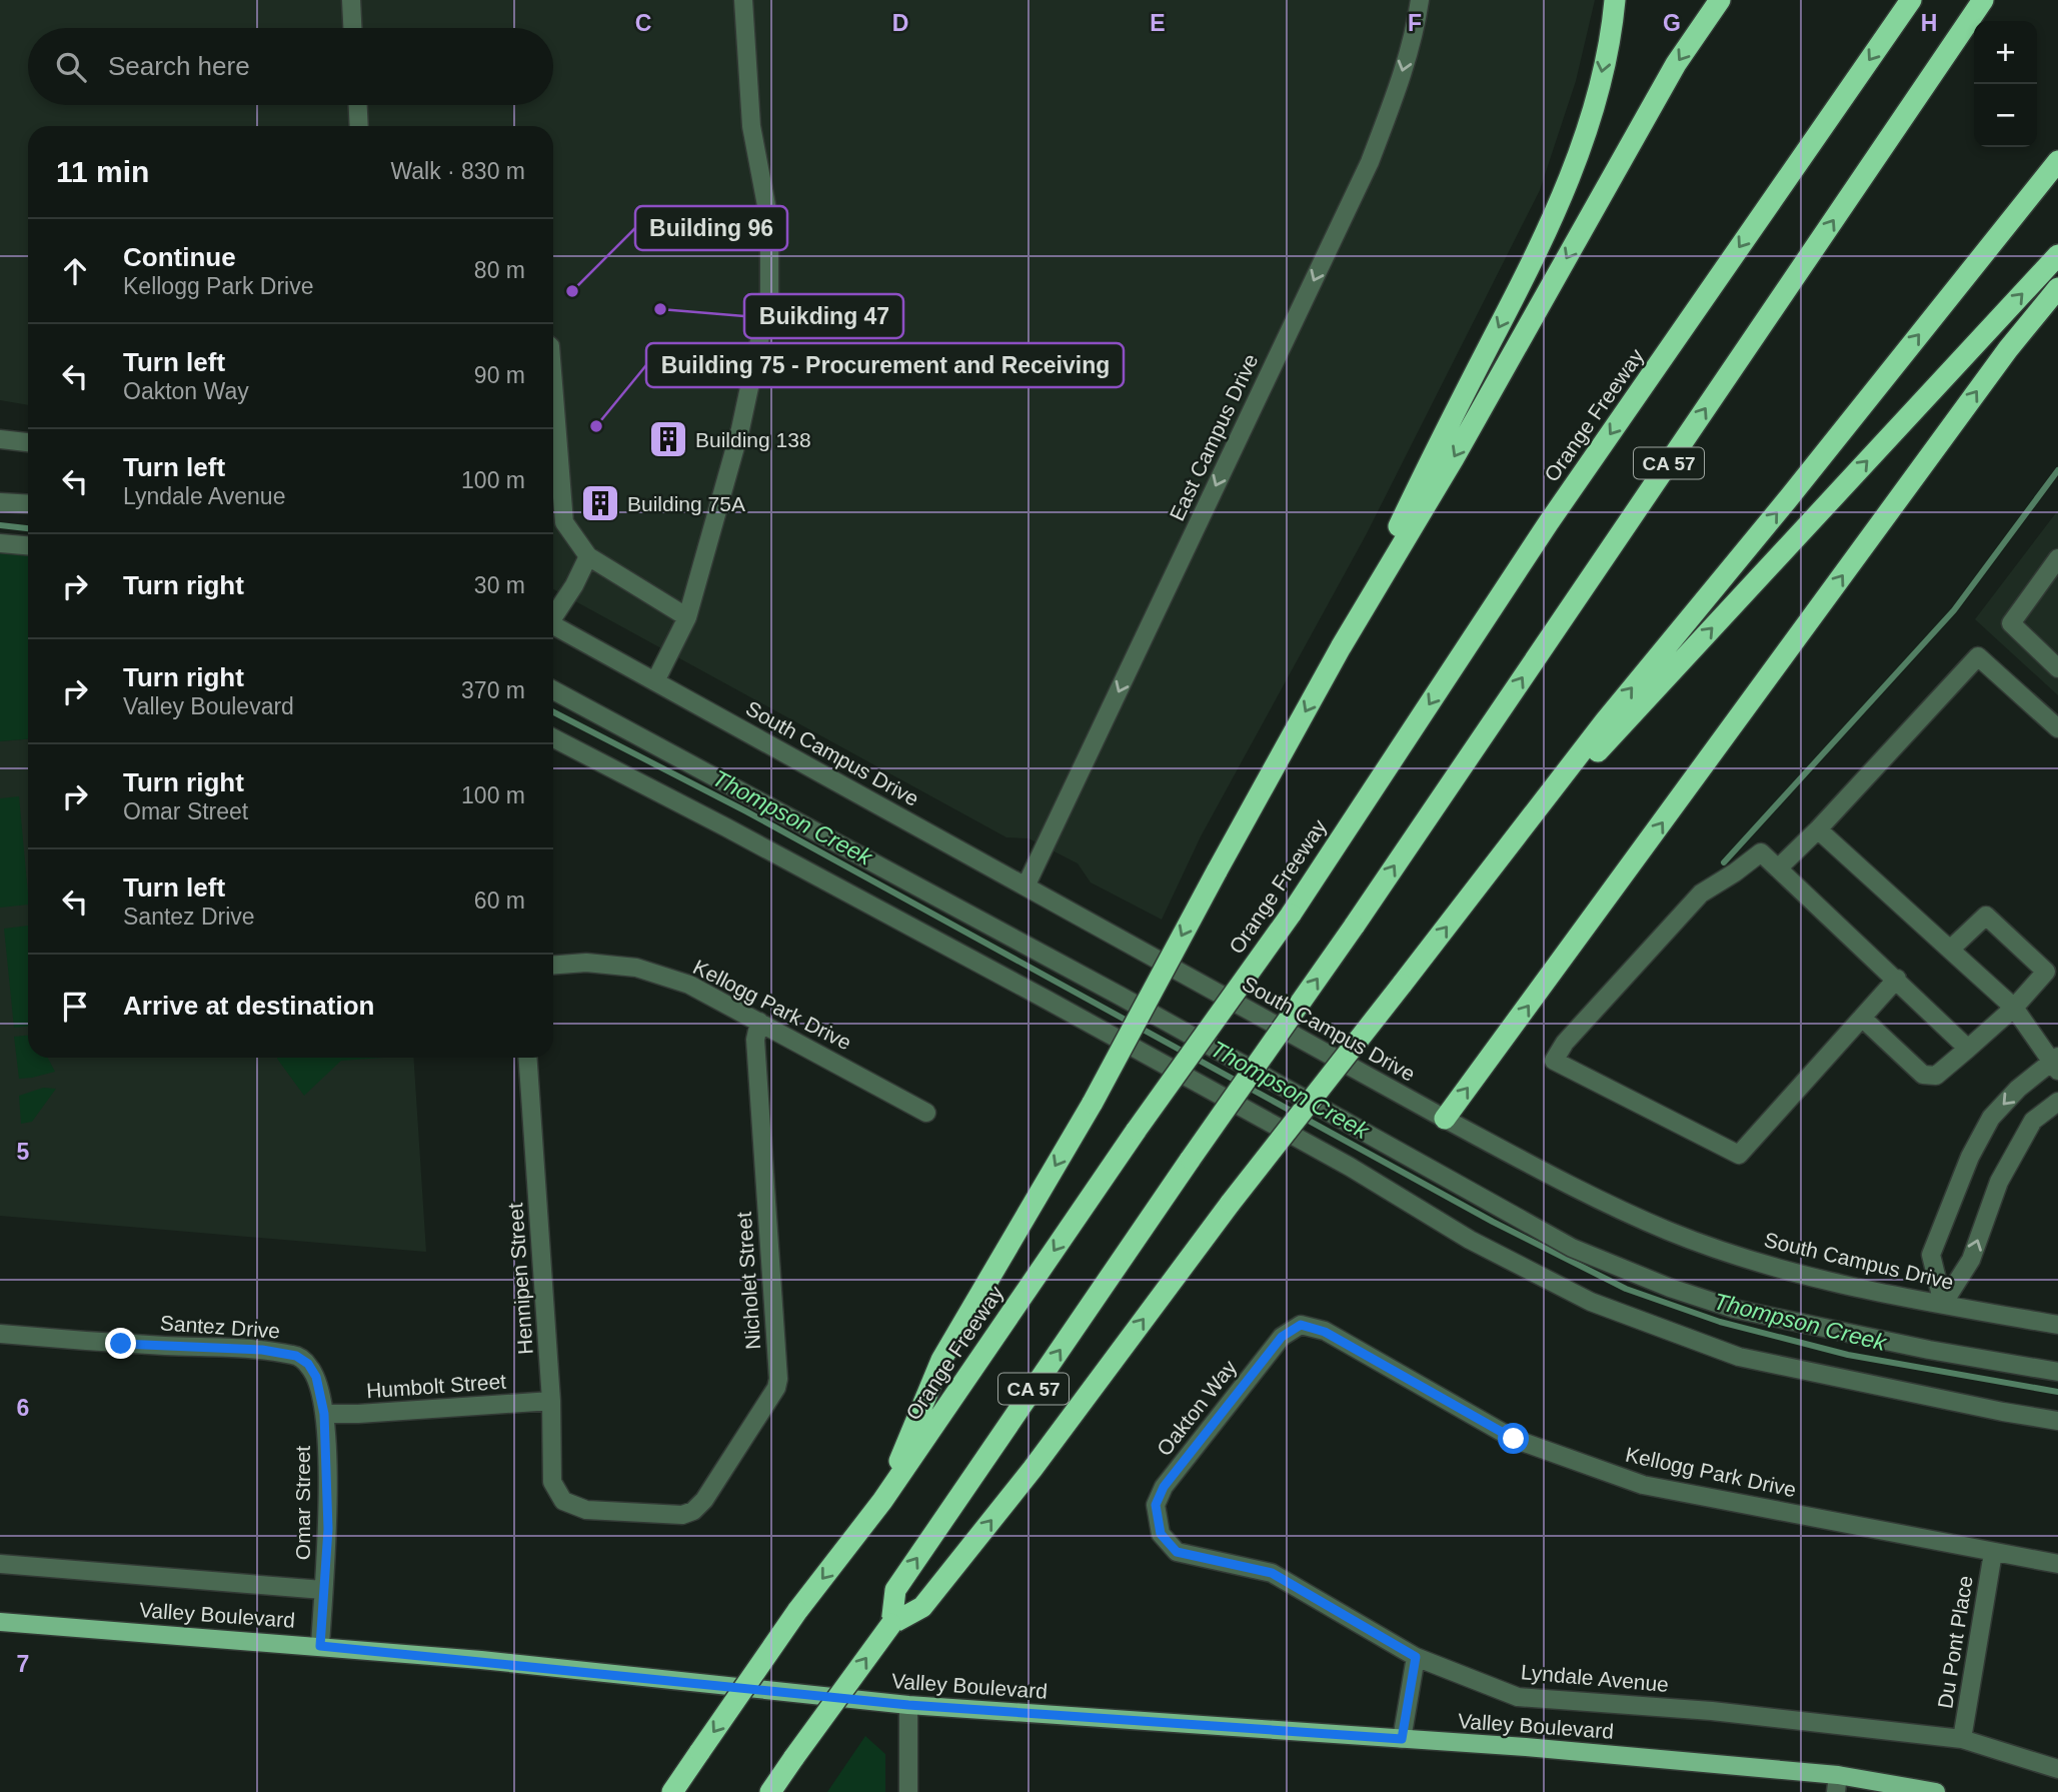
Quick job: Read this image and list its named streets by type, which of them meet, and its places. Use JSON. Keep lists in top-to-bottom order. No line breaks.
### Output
{"streets":{"highway":["Orange Freeway","CA 57"],"main road":["Valley Boulevard"],"street":["East Campus Drive","South Campus Drive","Kellogg Park Drive","Hennipen Street","Nicholet Street","Santez Drive","Humbolt Street","Oakton Way","Omar Street","Du Pont Place","Lyndale Avenue"]},"crossings":[["East Campus Drive","South Campus Drive"],["Kellogg Park Drive","Nicholet Street"],["Kellogg Park Drive","Oakton Way"],["Kellogg Park Drive","Du Pont Place"],["Hennipen Street","Nicholet Street"],["Hennipen Street","Humbolt Street"],["Santez Drive","Omar Street"],["Humbolt Street","Omar Street"],["Oakton Way","Lyndale Avenue"],["Omar Street","Valley Boulevard"],["Du Pont Place","Lyndale Avenue"]],"one_way":["East Campus Drive"],"water":["Thompson Creek"],"places":{"other":["Building 96","Buikding 47","Building 75 - Procurement and Receiving"],"building":["Building 138","Building 75A"]},"page":{"map_buttons":["+","−"],"search":"Search here","heading":["11 min","Walk · 830 m"],"list":[["Continue","Kellogg Park Drive","80 m"],["Turn left","Oakton Way","90 m"],["Turn left","Lyndale Avenue","100 m"],["Turn right","30 m"],["Turn right","Valley Boulevard","370 m"],["Turn right","Omar Street","100 m"],["Turn left","Santez Drive","60 m"],"Arrive at destination"]},"grid":{"columns":["C","D","E","F","G","H"],"rows":["5","6","7"]}}
